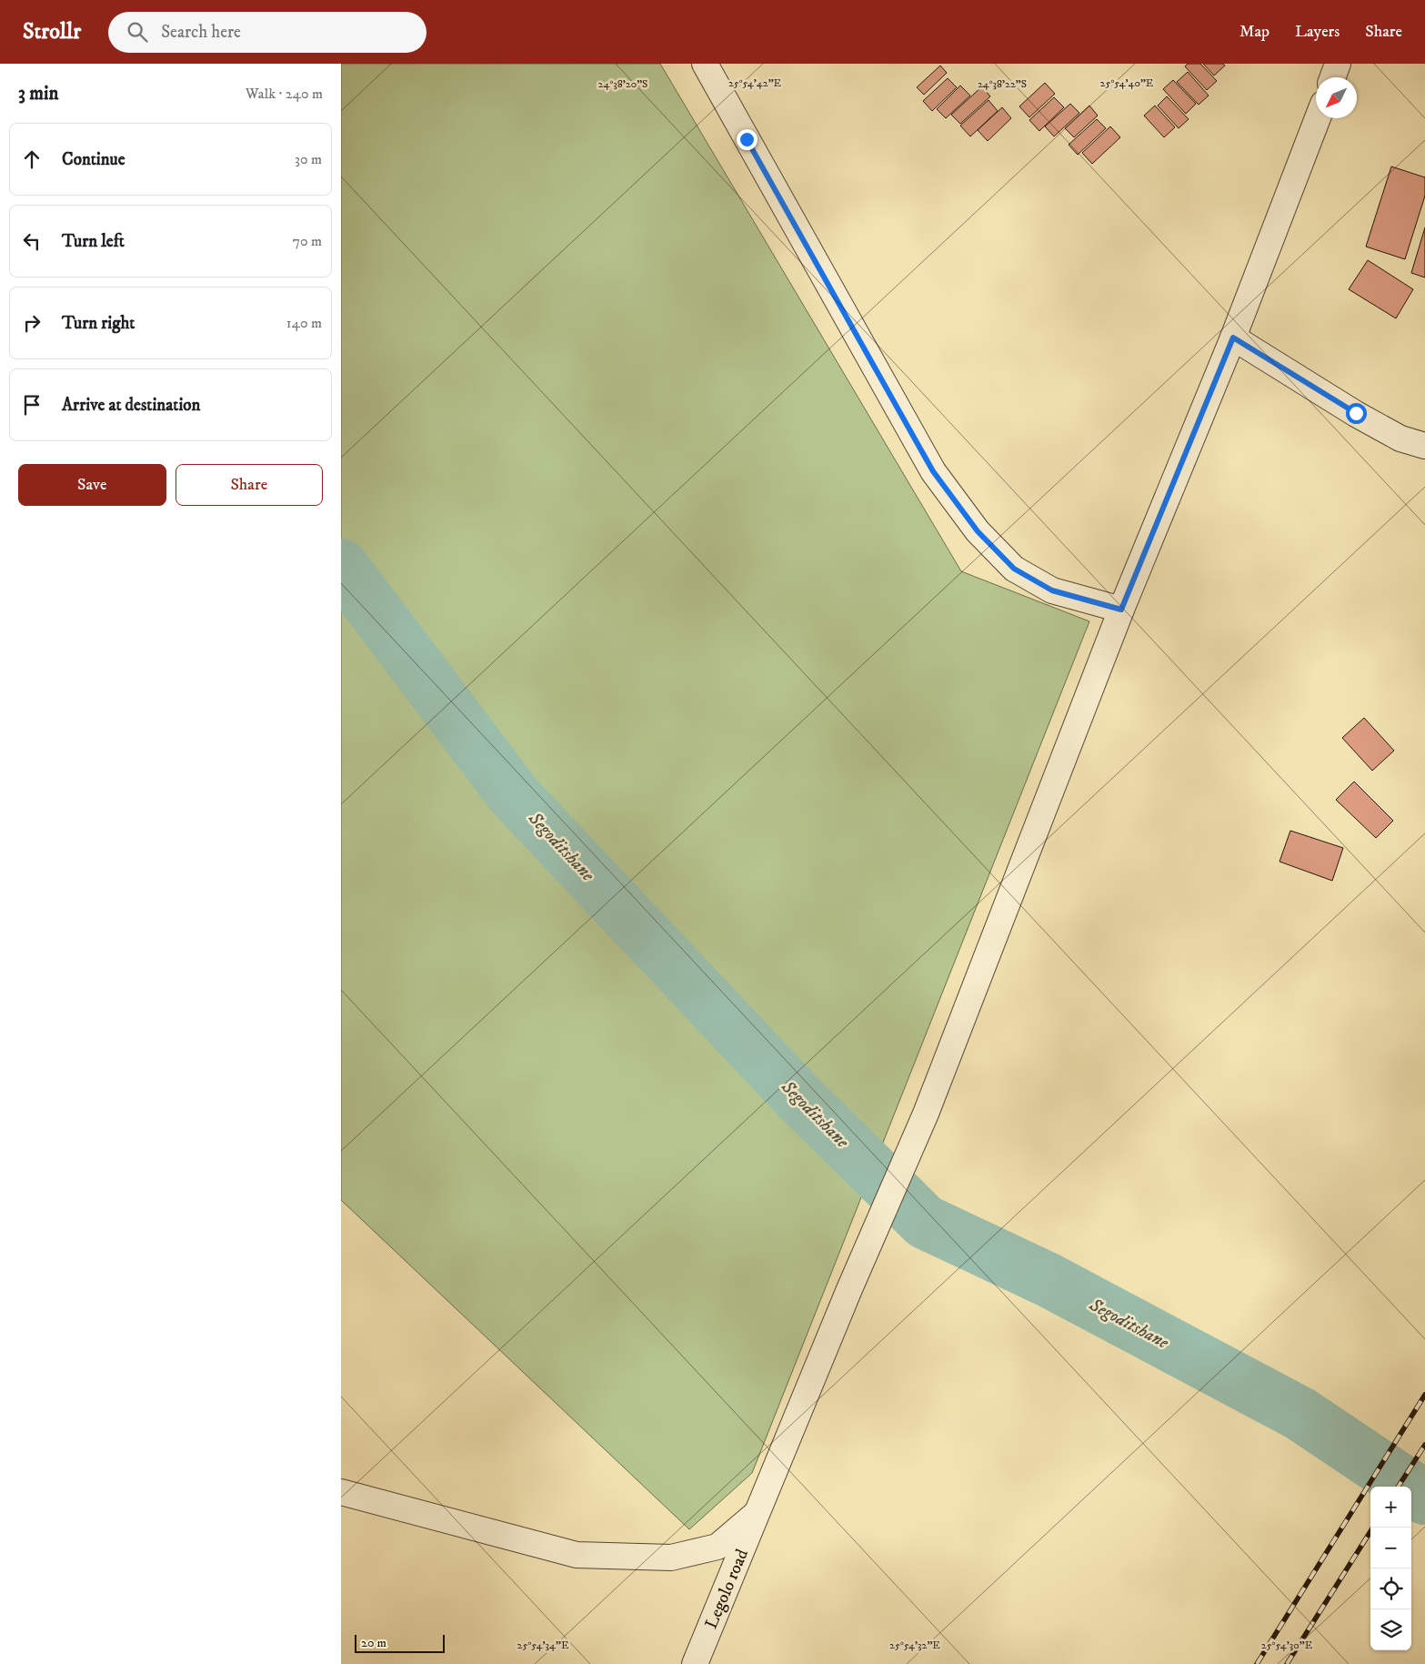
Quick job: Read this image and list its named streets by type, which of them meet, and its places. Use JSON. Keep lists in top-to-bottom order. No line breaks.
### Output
{"streets":{"street":["Legolo road"]},"water":["Segoditshane"],"scale_bar":"20 m","north":"bottom left","page":{"header":"Strollr","search":"Search here","nav":["Map","Layers","Share"],"heading":["3 min","Walk · 240 m"],"list":[["Continue","30 m"],["Turn left","70 m"],["Turn right","140 m"],"Arrive at destination"],"buttons":["Save","Share"],"map_buttons":["+","−"],"scale":"20 m"},"coordinates":["25°54'42\"E","25°54'40\"E","24°38'20\"S","24°38'22\"S","25°54'34\"E","25°54'32\"E","25°54'30\"E"]}
